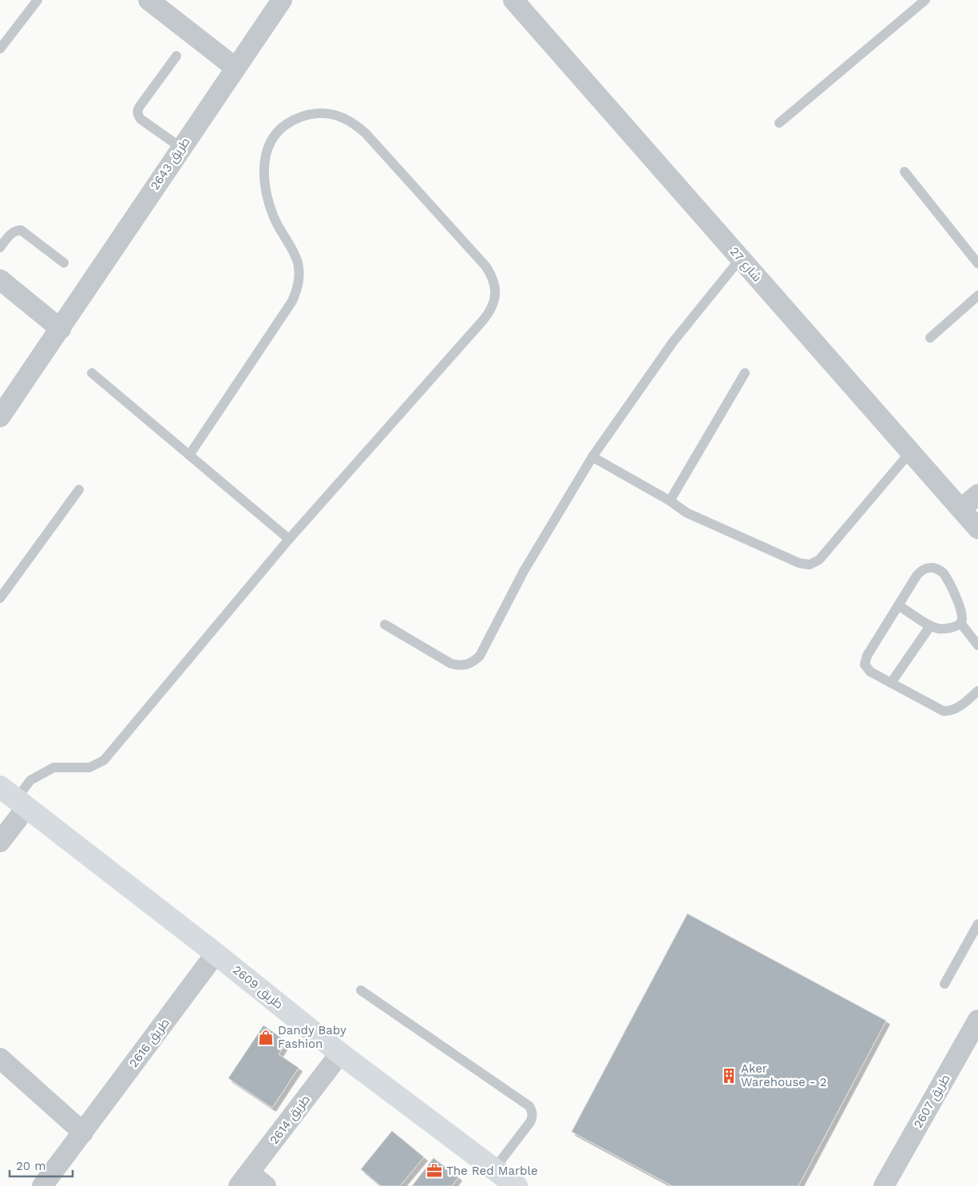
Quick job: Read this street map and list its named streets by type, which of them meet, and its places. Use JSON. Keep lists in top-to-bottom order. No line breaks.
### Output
{"streets":{"street":["طريق 2643","شارع 27","طريق 2609","طريق 2616","طريق 2607","طريق 2614"]},"crossings":[["طريق 2609","طريق 2616"],["طريق 2609","طريق 2614"]],"places":{"shop":["Dandy Baby Fashion"],"building":["Aker Warehouse - 2"],"office":["The Red Marble"]},"scale_bar":"20 m"}
